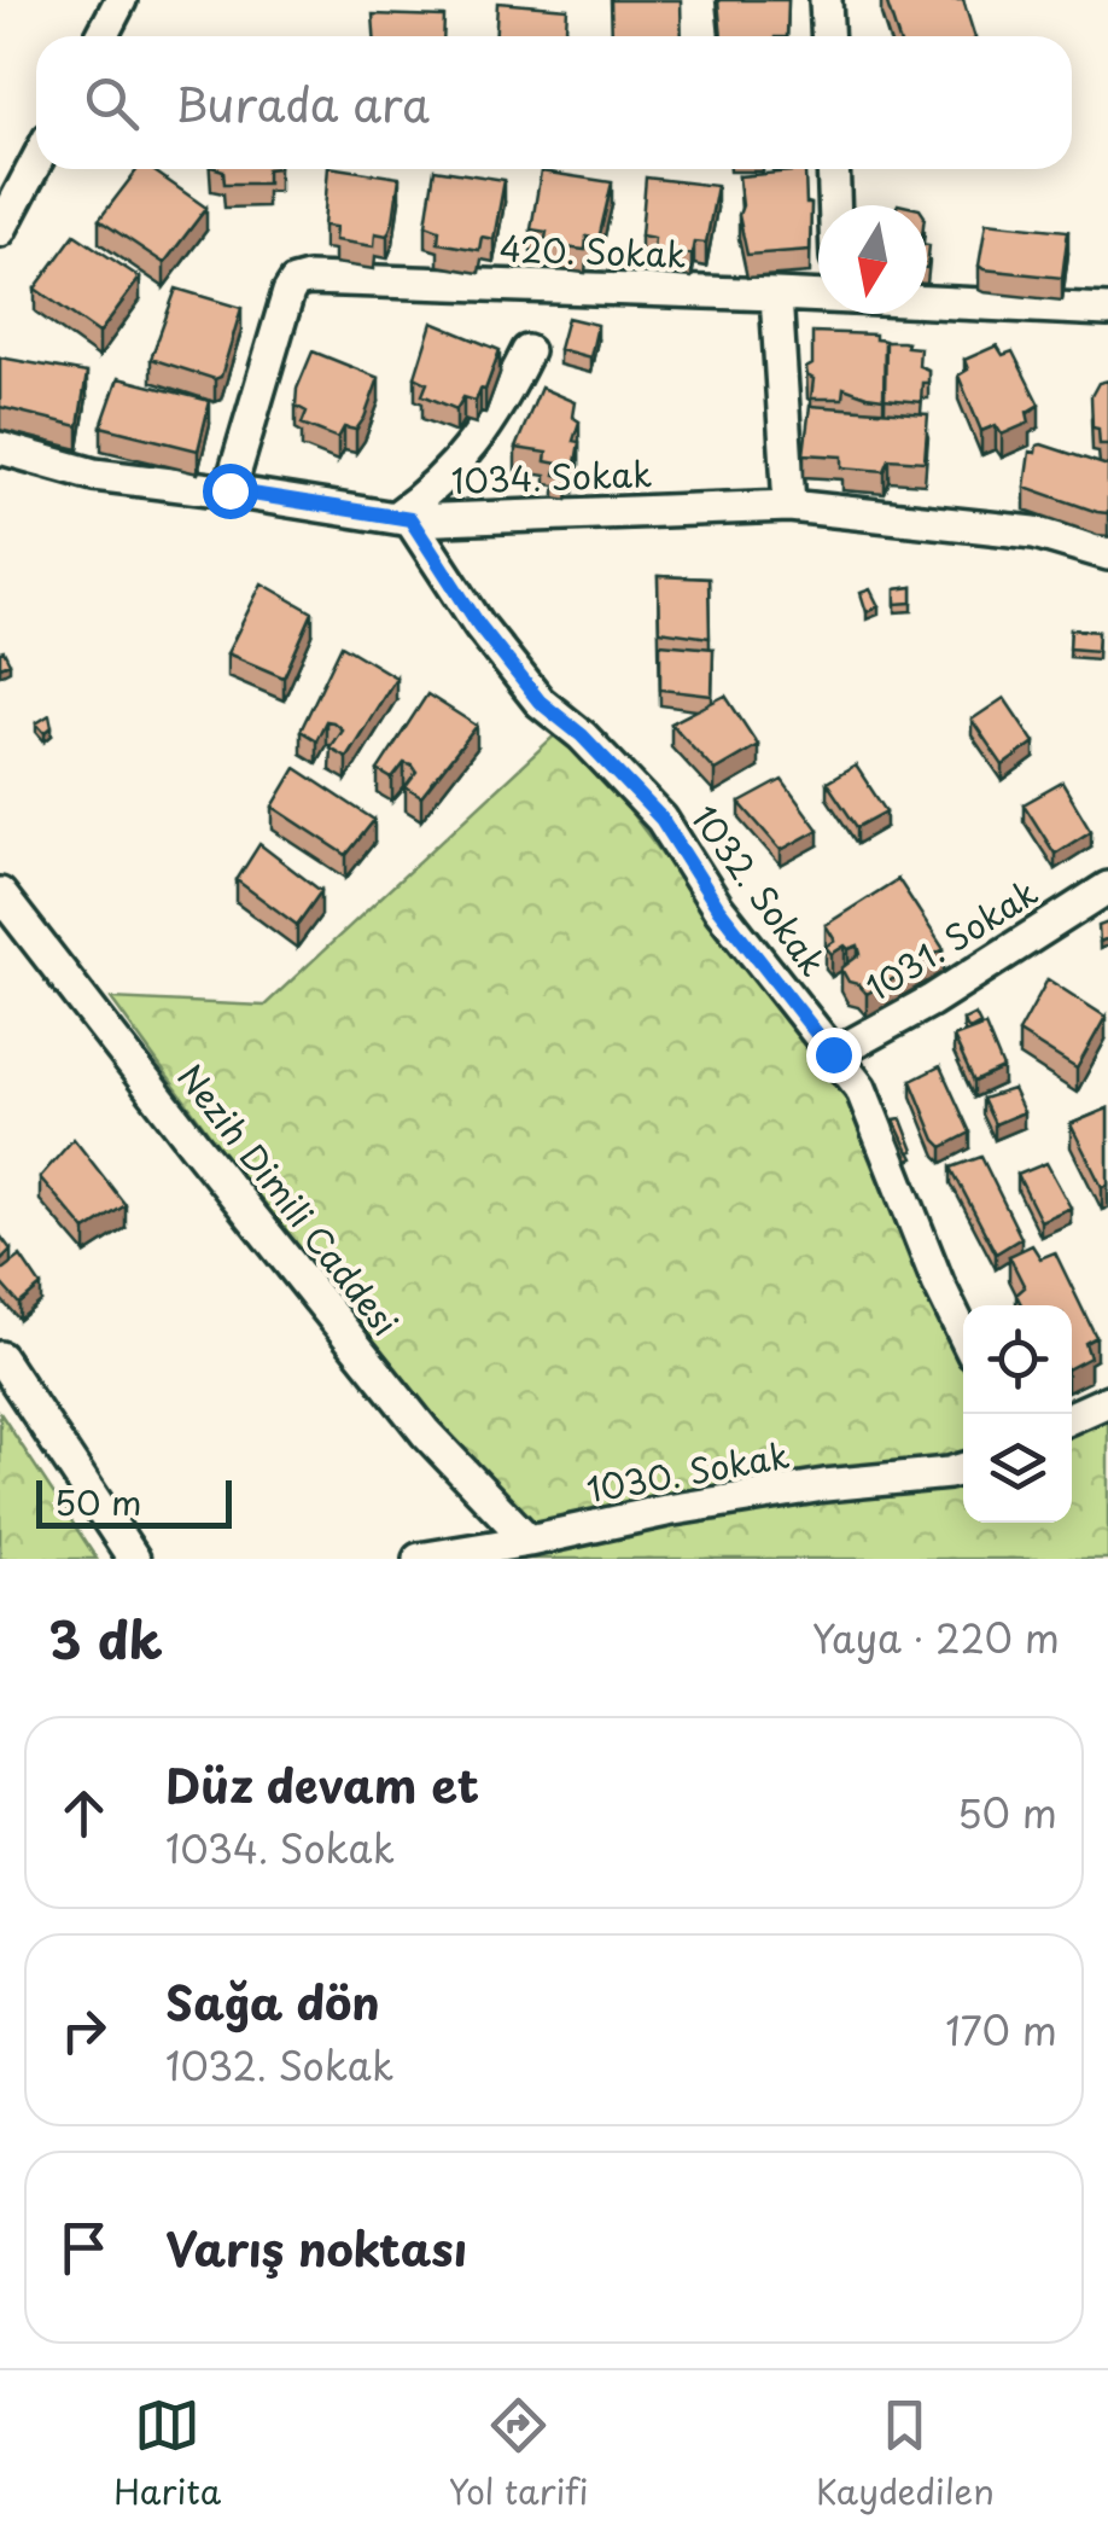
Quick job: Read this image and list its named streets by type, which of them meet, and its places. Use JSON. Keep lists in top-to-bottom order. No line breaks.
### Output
{"streets":{"street":["420. Sokak","1034. Sokak","1032. Sokak","1031. Sokak","Nezih Dimili Caddesi","1030. Sokak"]},"crossings":[["420. Sokak","1034. Sokak"],["1034. Sokak","1032. Sokak"],["1032. Sokak","1031. Sokak"],["Nezih Dimili Caddesi","1030. Sokak"]],"scale_bar":"50 m","north":"bottom","page":{"search":"Burada ara","scale":"50 m","heading":["3 dk","Yaya · 220 m"],"list":[["Düz devam et","1034. Sokak","50 m"],["Sağa dön","1032. Sokak","170 m"],"Varış noktası"],"nav":["Harita","Yol tarifi","Kaydedilen"]}}
